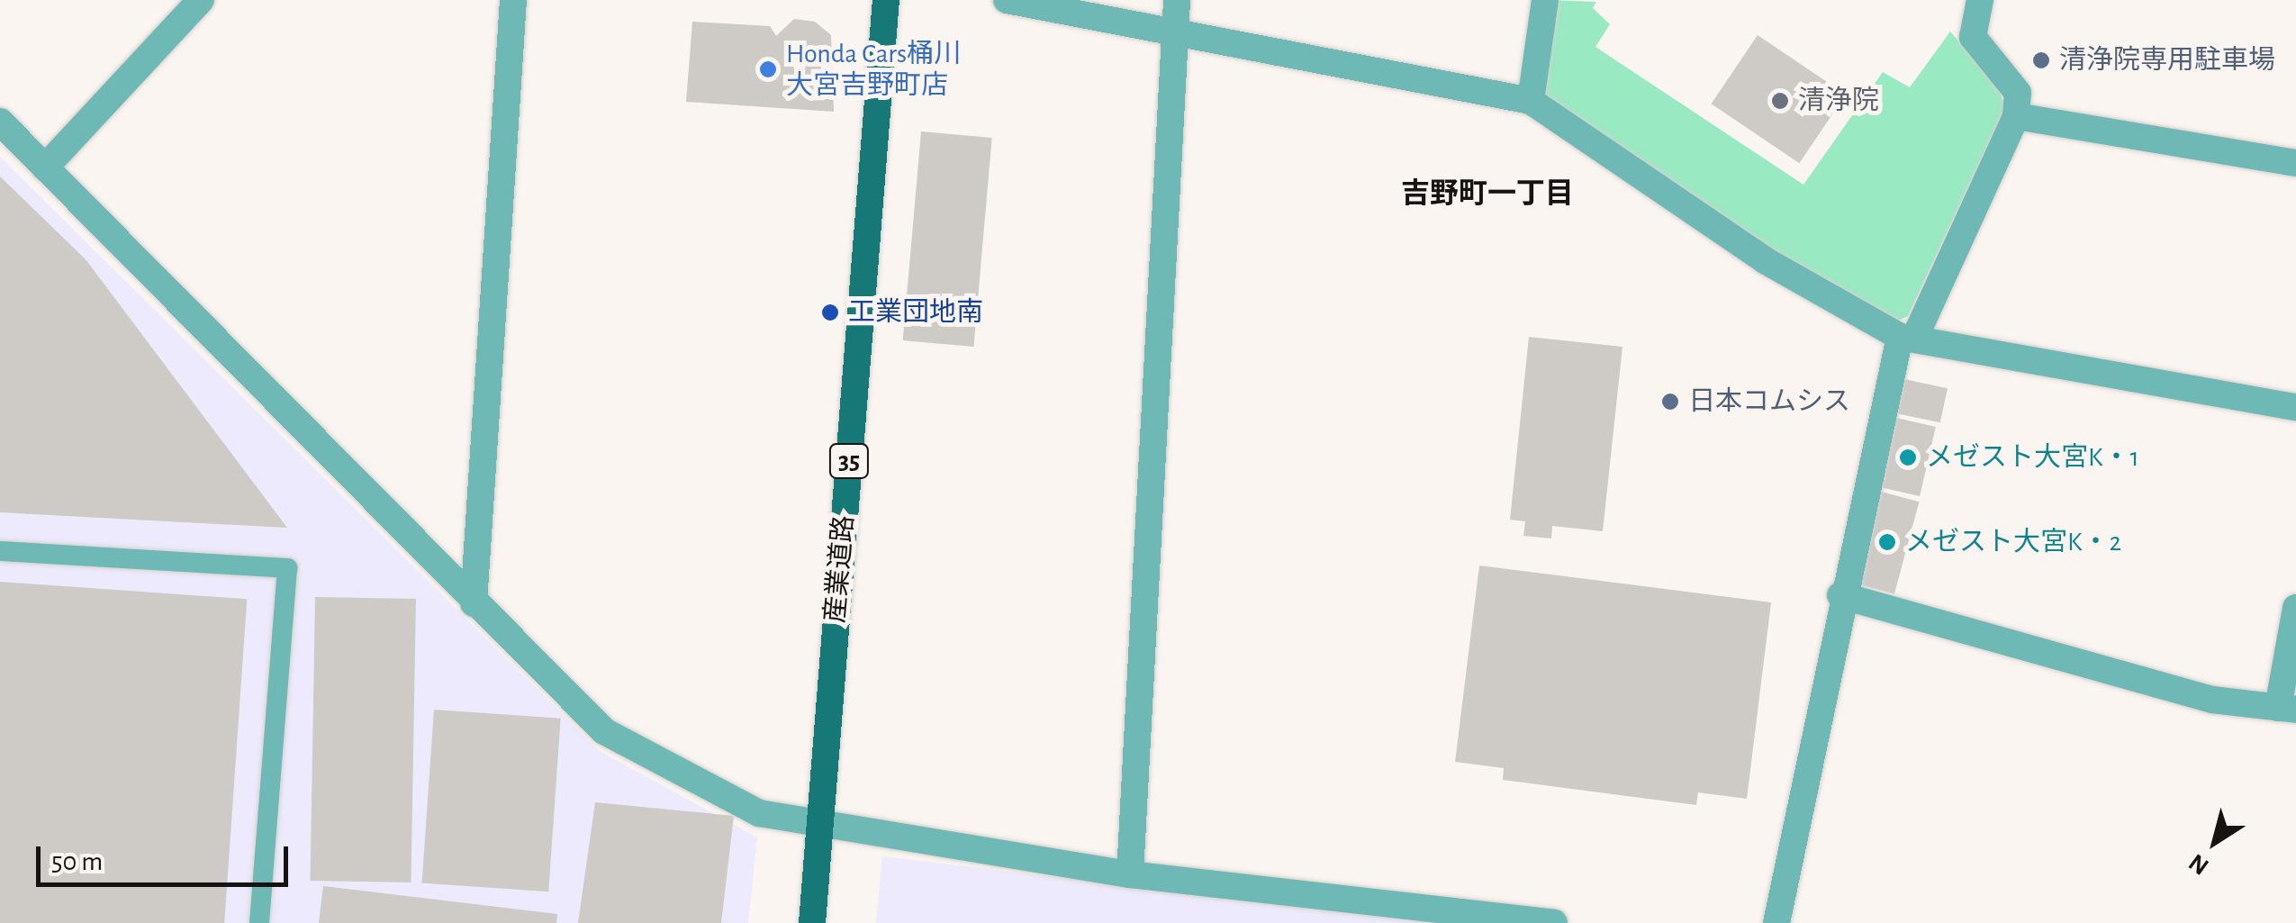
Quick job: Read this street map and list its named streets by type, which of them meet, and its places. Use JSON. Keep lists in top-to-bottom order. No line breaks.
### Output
{"streets":{"main road":["35","産業道路"]},"districts":["吉野町一丁目"],"places":["清浄院専用駐車場","Honda Cars桶川 大宮吉野町店","清浄院","工業団地南","日本コムシス","メゼスト大宮K・1","メゼスト大宮K・2"],"scale_bar":"50 m","north":"bottom left"}
